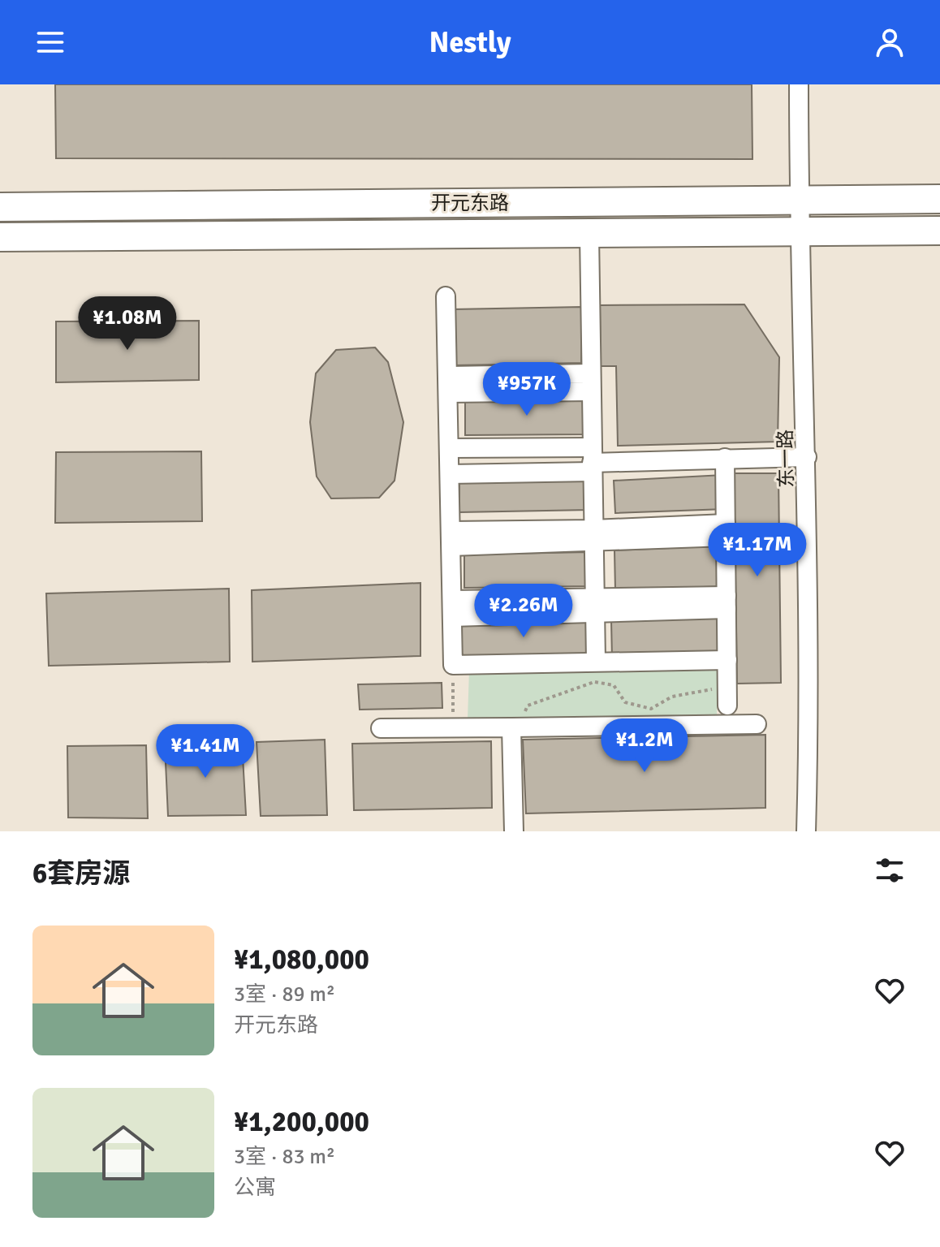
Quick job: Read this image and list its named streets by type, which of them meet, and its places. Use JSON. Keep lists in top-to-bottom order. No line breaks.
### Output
{"streets":{"main road":["开元东路"],"street":["东一路"]},"crossings":[["开元东路","东一路"]],"page":{"header":"Nestly","price":["¥1.08M","¥957K","¥1.17M","¥2.26M","¥1.2M","¥1.41M"],"heading":"6套房源","list":[{"name":"¥1,080,000","note":"3室 · 89 m² · 开元东路"},{"name":"¥1,200,000","note":"3室 · 83 m² · 公寓"}]}}
